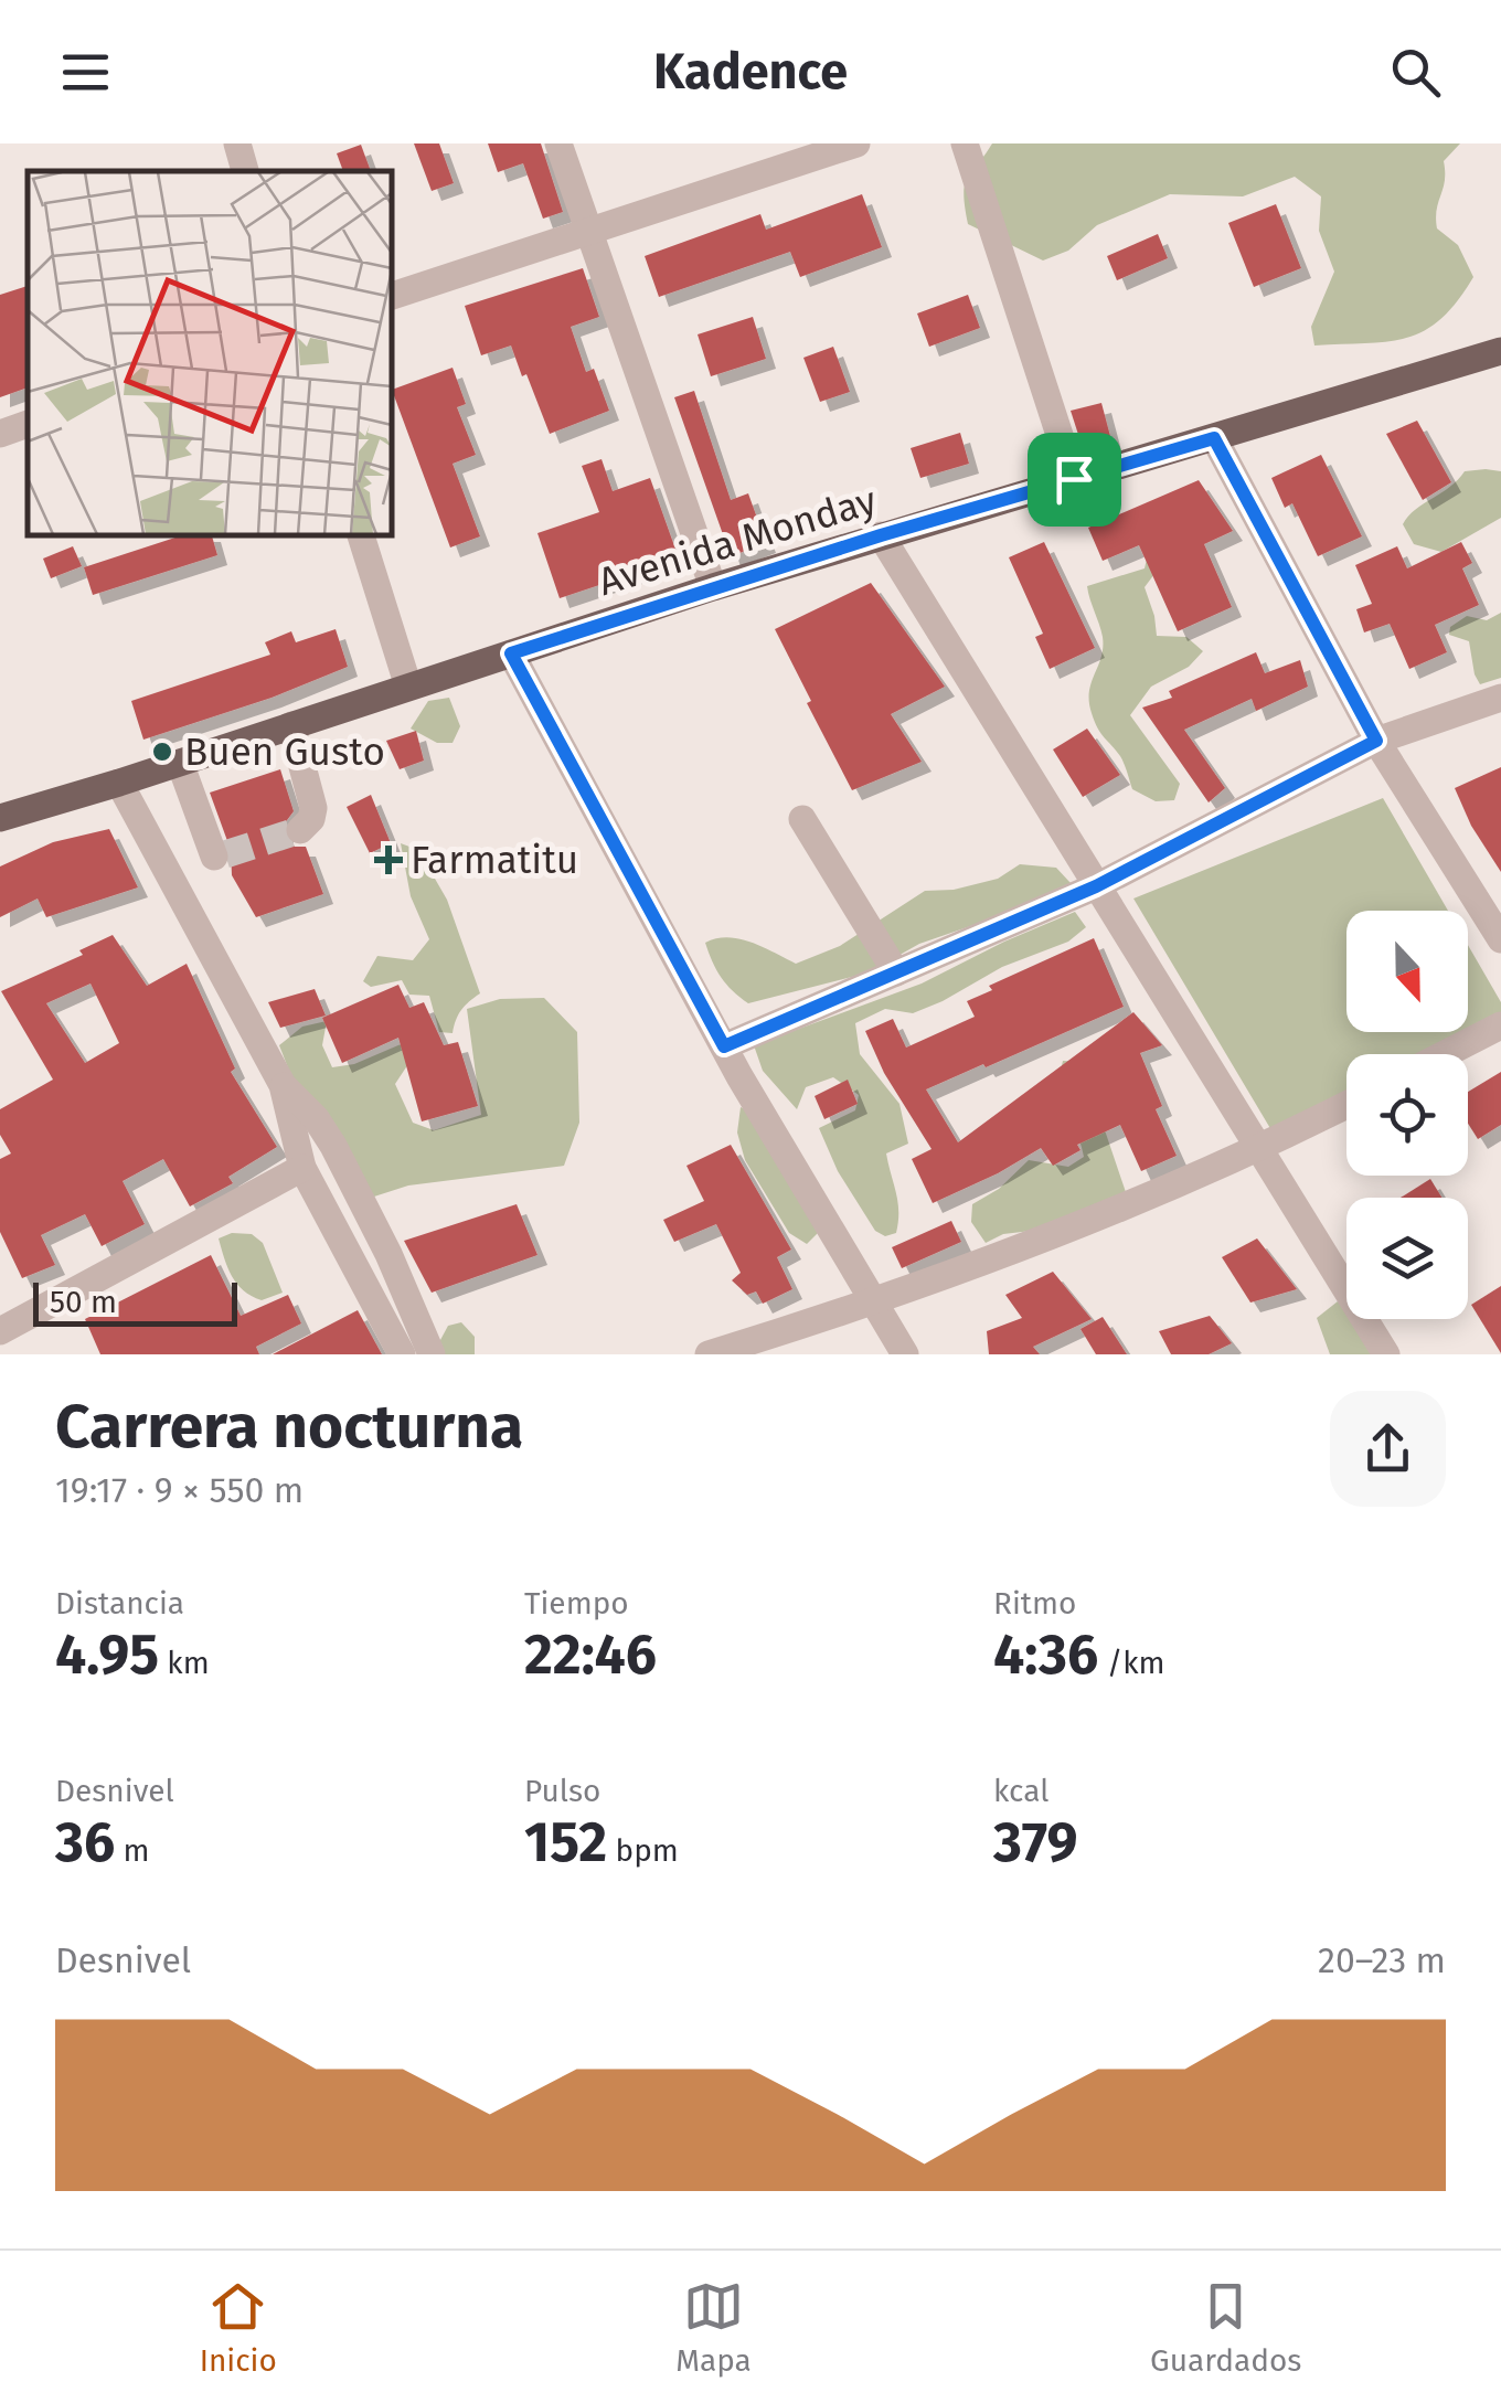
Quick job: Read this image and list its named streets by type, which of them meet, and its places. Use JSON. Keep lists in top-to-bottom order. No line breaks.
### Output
{"streets":{"main road":["Avenida Monday"]},"places":{"other":["Buen Gusto"],"health":["Farmatitu"]},"scale_bar":"50 m","north":"bottom","page":{"header":"Kadence","scale":"50 m","heading":["Carrera nocturna","19:17 · 9 × 550 m"],"stats":[["Distancia","4.95 km"],["Tiempo","22:46"],["Ritmo","4:36 /km"],["Desnivel","36 m"],["Pulso","152 bpm"],["kcal","379"]],"chart":["Desnivel","20–23 m"],"tabs":["Inicio","Mapa","Guardados"]}}
